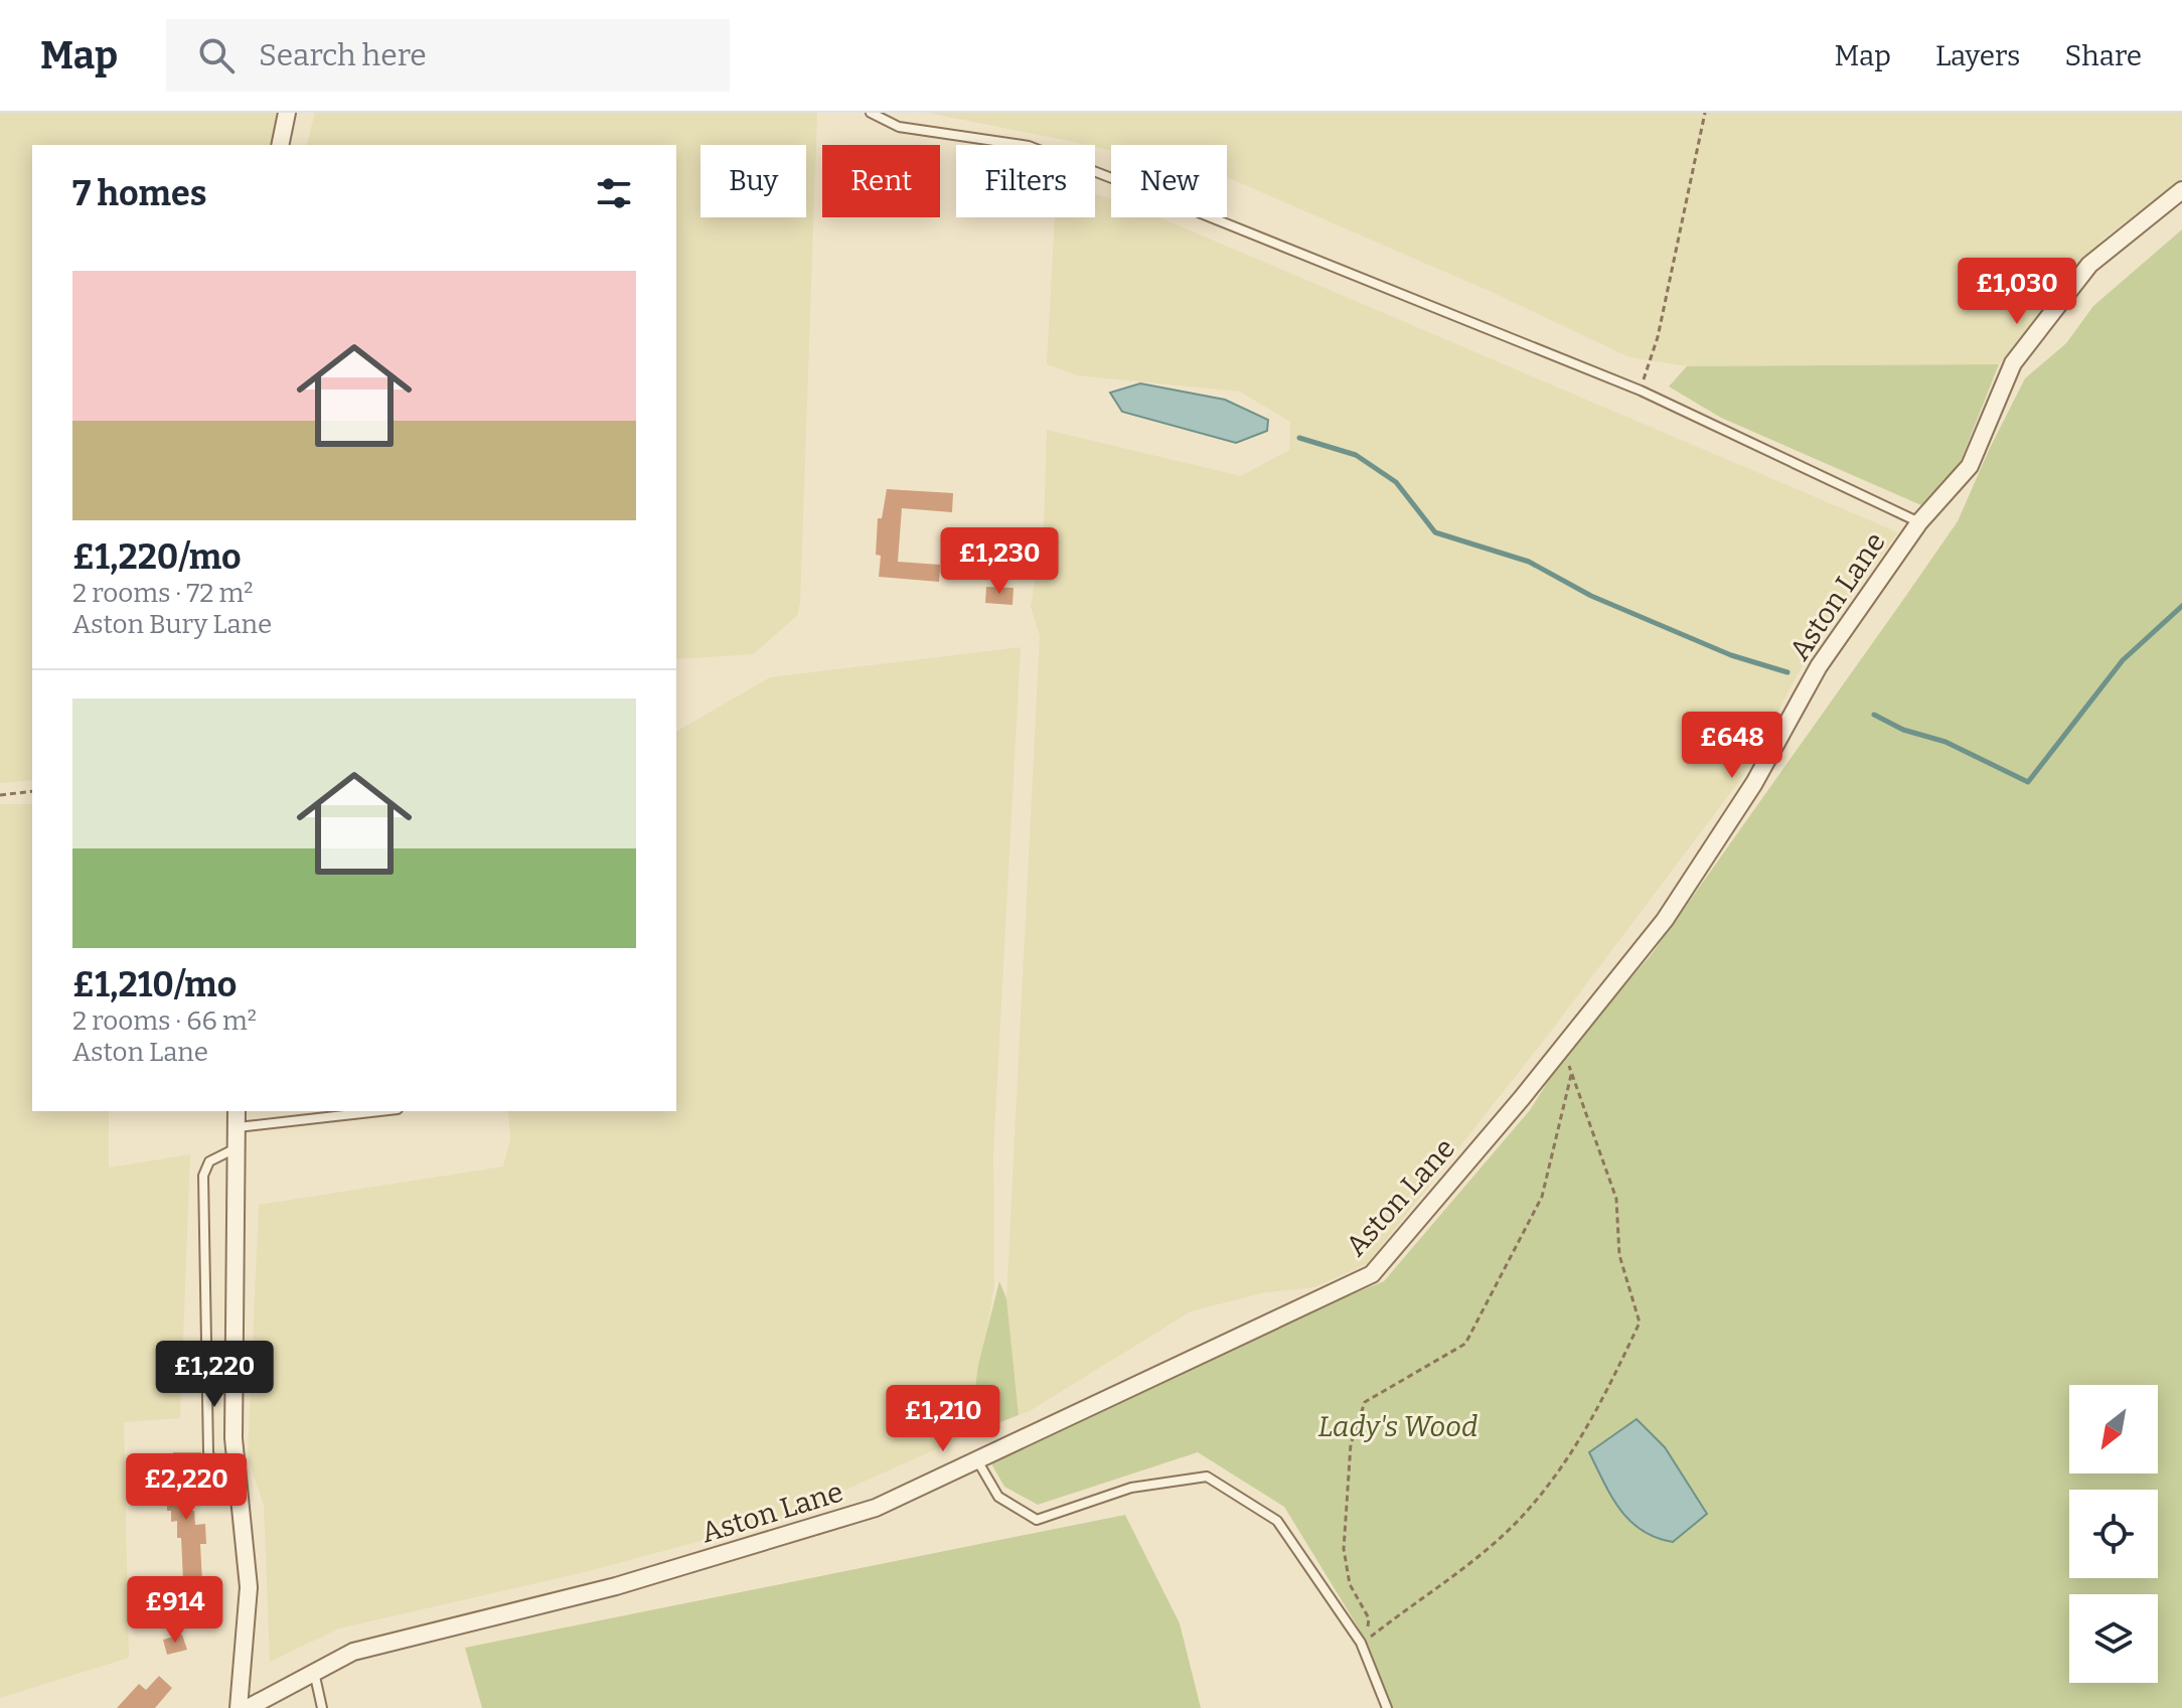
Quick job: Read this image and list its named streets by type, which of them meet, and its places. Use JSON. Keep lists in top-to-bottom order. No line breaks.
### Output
{"streets":{"street":["Aston Lane"]},"parks":["Lady's Wood"],"north":"bottom left","page":{"header":"Map","search":"Search here","nav":["Map","Layers","Share"],"chip":["Buy","Rent","Filters","New"],"heading":"7 homes","list":[{"name":"£1,220/mo","note":"2 rooms · 72 m² · Aston Bury Lane"},{"name":"£1,210/mo","note":"2 rooms · 66 m² · Aston Lane"}],"price":["£1,030","£1,230","£648","£1,220","£1,210","£2,220","£914"]}}
